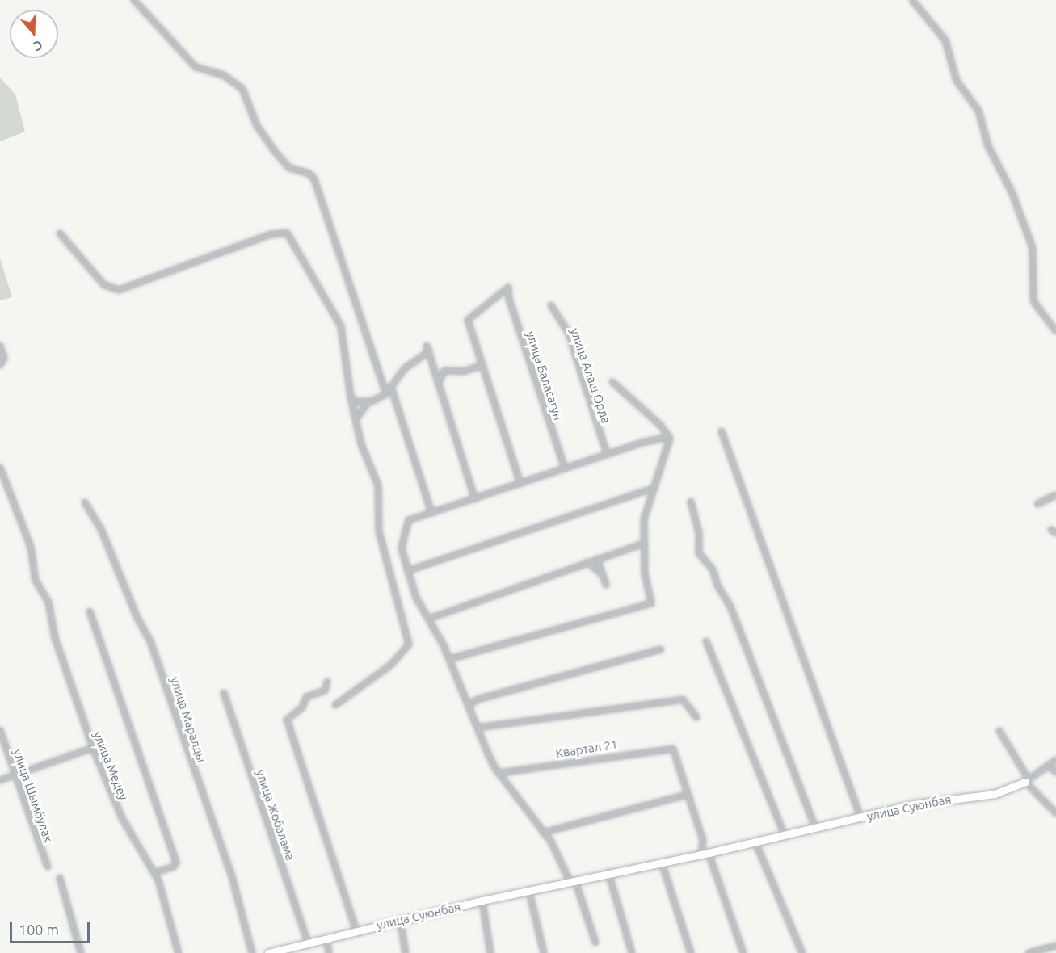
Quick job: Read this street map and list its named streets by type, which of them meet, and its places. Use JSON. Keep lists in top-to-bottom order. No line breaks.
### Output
{"streets":{"street":["улица Баласагун","улица Алаш Орда","улица Маралды","Квартал 21","улица Медеу","улица Шымбулак","улица Суюнбая","улица Жобалама"]},"crossings":[["улица Суюнбая","улица Жобалама"]],"scale_bar":"100 m","north":"bottom"}
